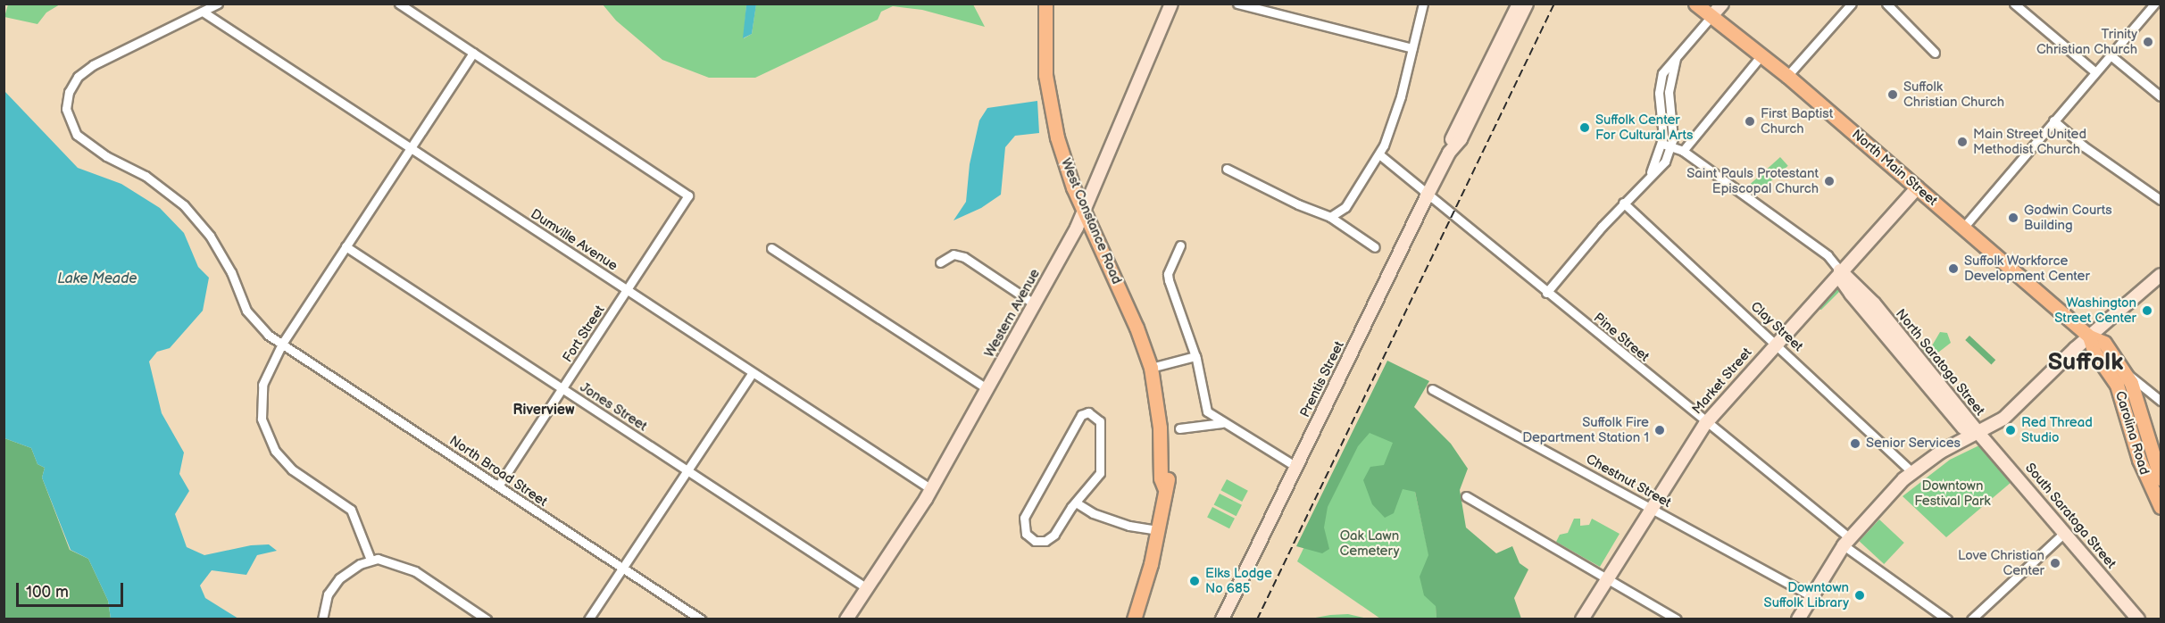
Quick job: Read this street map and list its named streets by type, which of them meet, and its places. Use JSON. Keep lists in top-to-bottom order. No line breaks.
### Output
{"streets":{"main road":["North Main Street","West Constance Road","Carolina Road"],"street":["Dumville Avenue","Western Avenue","Clay Street","Fort Street","Pine Street","North Saratoga Street","Prentis Street","Market Street","Jones Street","North Broad Street","Chestnut Street","South Saratoga Street"]},"crossings":[["North Main Street","Market Street"],["North Main Street","Carolina Road"],["West Constance Road","Western Avenue"],["Dumville Avenue","Western Avenue"],["Dumville Avenue","Fort Street"],["Dumville Avenue","North Broad Street"],["Western Avenue","Jones Street"],["Clay Street","Market Street"],["Fort Street","Jones Street"],["Fort Street","North Broad Street"],["Pine Street","Prentis Street"],["Pine Street","Market Street"],["North Saratoga Street","Market Street"],["North Saratoga Street","South Saratoga Street"],["Market Street","Chestnut Street"]],"districts":["Suffolk","Riverview"],"water":["Lake Meade"],"parks":["Downtown Festival Park","Oak Lawn Cemetery"],"places":["Trinity Christian Church","Suffolk Christian Church","First Baptist Church","Suffolk Center For Cultural Arts","Main Street United Methodist Church","Saint Pauls Protestant Episcopal Church","Godwin Courts Building","Suffolk Workforce Development Center","Washington Street Center","Suffolk Fire Department Station 1","Red Thread Studio","Senior Services","Love Christian Center","Elks Lodge No 685","Downtown Suffolk Library"],"scale_bar":"100 m"}
